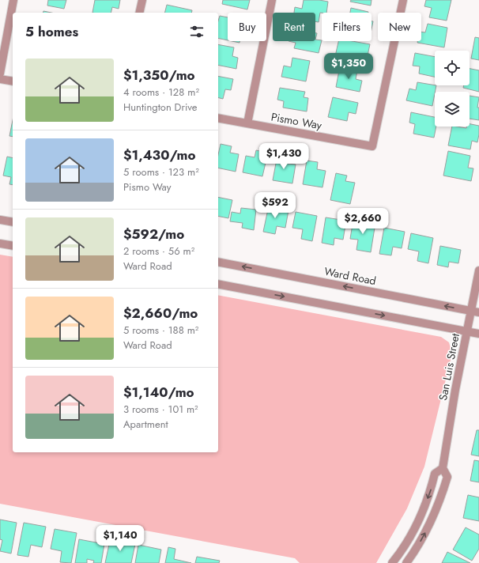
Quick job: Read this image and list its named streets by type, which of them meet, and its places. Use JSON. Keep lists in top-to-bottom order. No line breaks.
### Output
{"streets":{"street":["Pismo Way","Ward Road","San Luis Street"]},"crossings":[["Ward Road","San Luis Street"]],"page":{"chip":["Buy","Rent","Filters","New"],"heading":"5 homes","list":[{"name":"$1,350/mo","note":"4 rooms · 128 m² · Huntington Drive"},{"name":"$1,430/mo","note":"5 rooms · 123 m² · Pismo Way"},{"name":"$592/mo","note":"2 rooms · 56 m² · Ward Road"},{"name":"$2,660/mo","note":"5 rooms · 188 m² · Ward Road"},{"name":"$1,140/mo","note":"3 rooms · 101 m² · Apartment"}],"price":["$1,350","$1,430","$592","$2,660","$1,140"]}}
